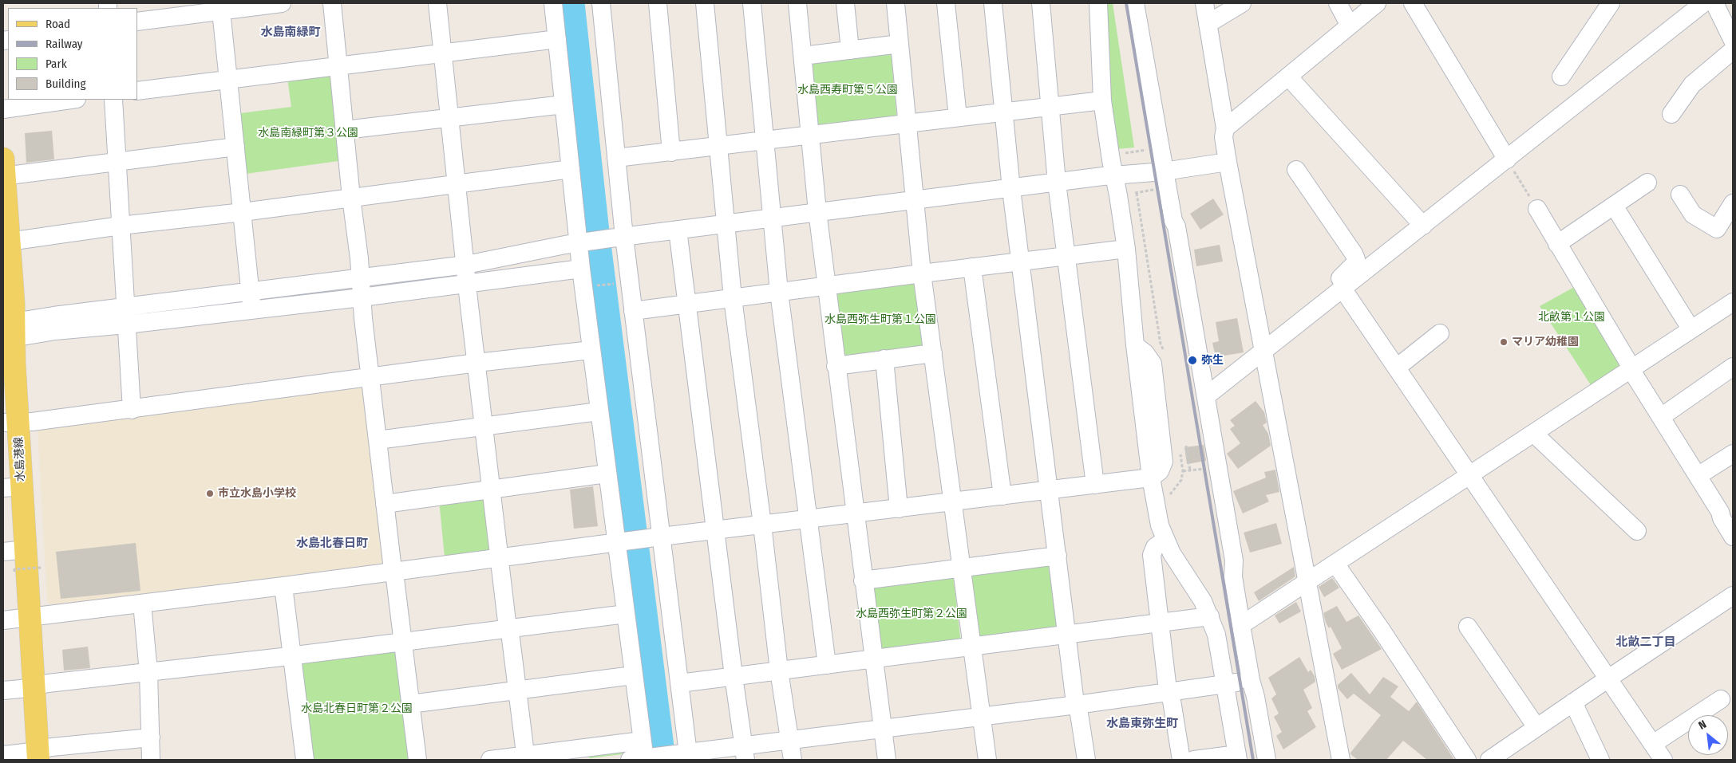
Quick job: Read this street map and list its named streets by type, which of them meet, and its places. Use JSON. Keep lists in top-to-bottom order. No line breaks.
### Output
{"streets":{"main road":["水島港線"]},"districts":["水島南緑町","水島北春日町","北畝二丁目","水島東弥生町"],"parks":["水島西寿町第５公園","水島南緑町第３公園","北畝第１公園","水島西弥生町第１公園","水島西弥生町第２公園","水島北春日町第２公園"],"places":["マリア幼稚園","弥生","市立水島小学校"],"legend":["Road","Railway","Park","Building"],"north":"top left"}
